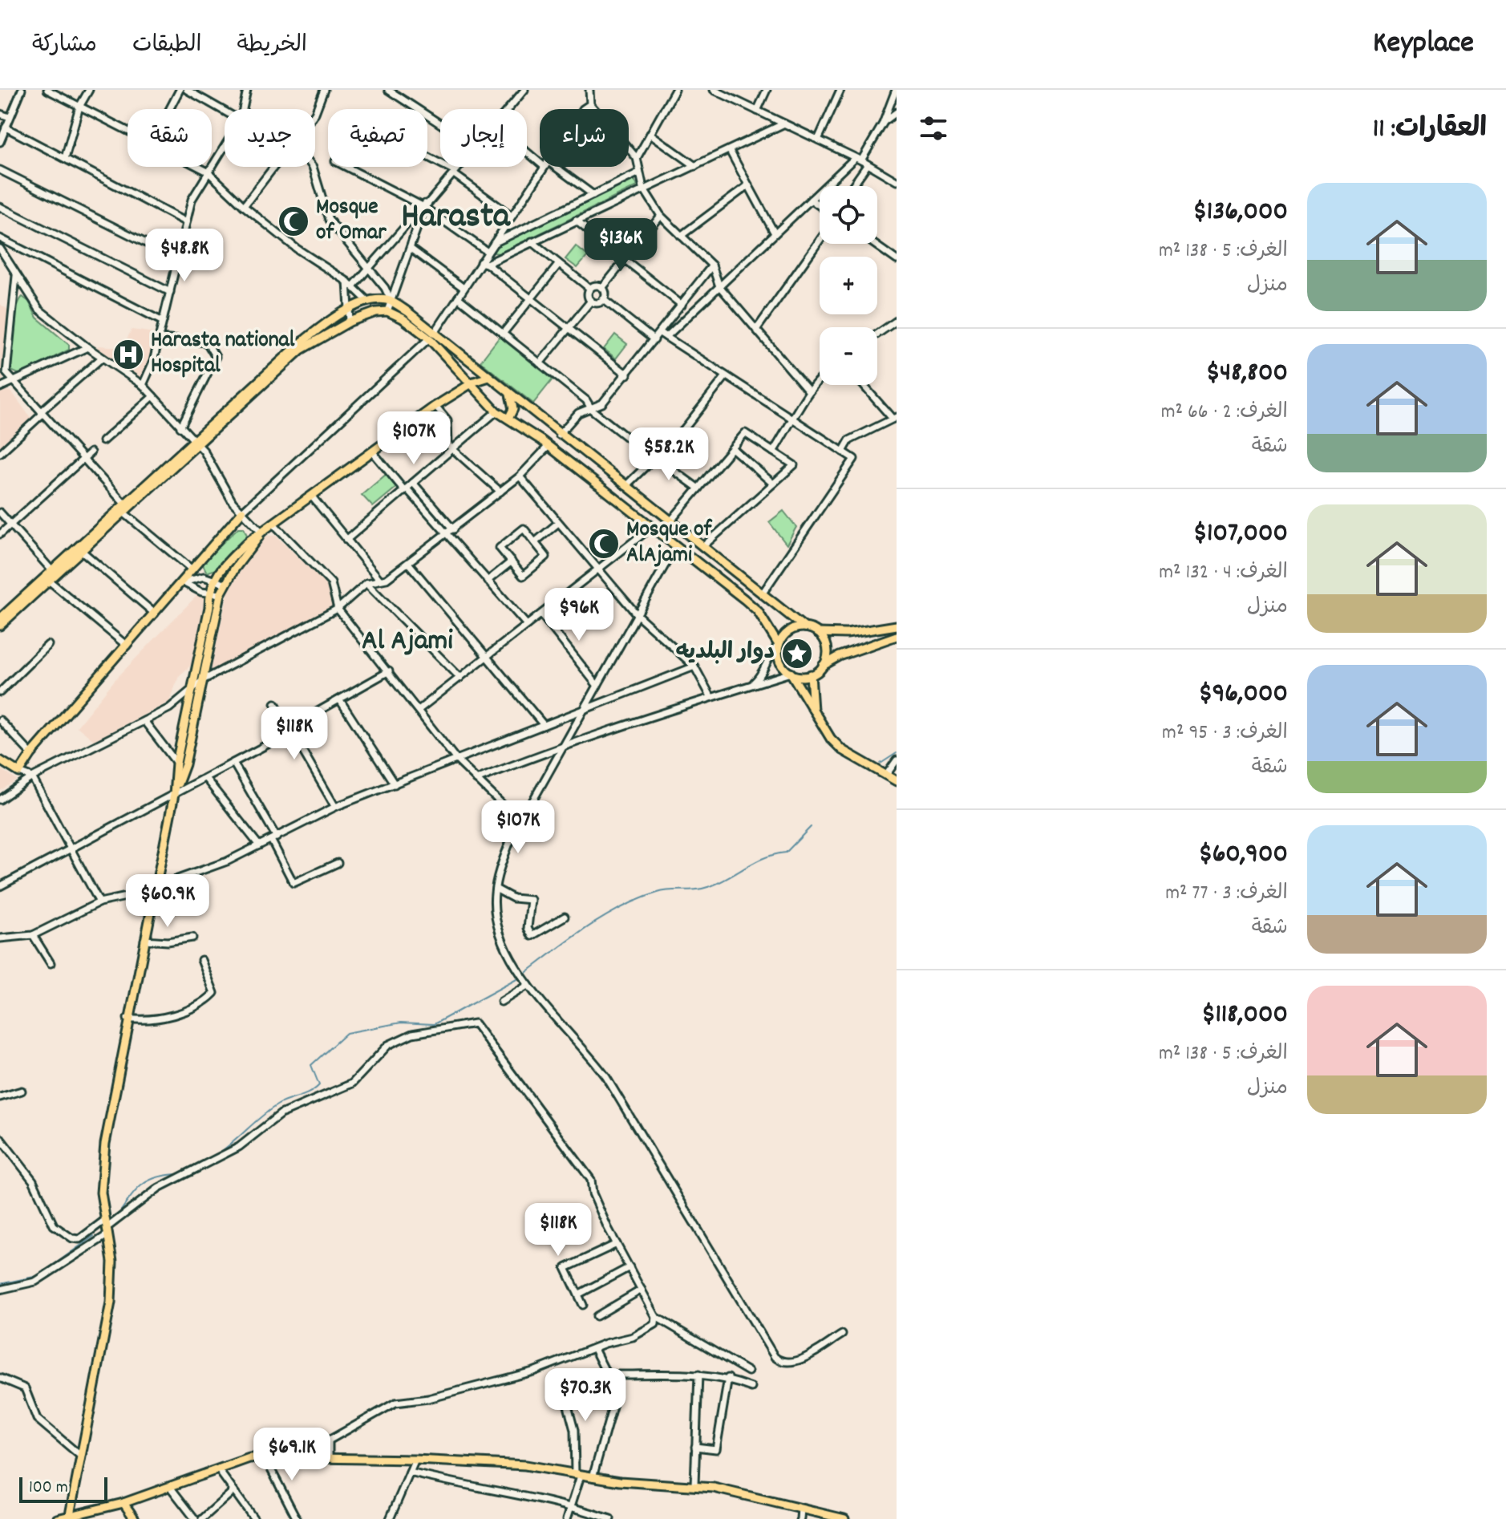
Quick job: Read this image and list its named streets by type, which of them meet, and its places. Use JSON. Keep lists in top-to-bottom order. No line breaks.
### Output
{"districts":["Harasta","Al Ajami"],"places":{"mosque":["Mosque of Omar","Mosque of AlAjami"],"hospital":["Harasta national Hospital"],"place":["دوار البلديه"]},"scale_bar":"100 m","page":{"header":"Keyplace","nav":["الخريطة","الطبقات","مشاركة"],"heading":"العقارات: 11","chip":["شراء","إيجار","تصفية","جديد","شقة"],"list":[{"name":"$136,000","note":"الغرف: 5 · 138 m² · منزل"},{"name":"$48,800","note":"الغرف: 2 · 66 m² · شقة"},{"name":"$107,000","note":"الغرف: 4 · 132 m² · منزل"},{"name":"$96,000","note":"الغرف: 3 · 95 m² · شقة"},{"name":"$60,900","note":"الغرف: 3 · 77 m² · شقة"},{"name":"$118,000","note":"الغرف: 5 · 138 m² · منزل"}],"map_buttons":["+","−"],"price":["$136K","$48.8K","$107K","$58.2K","$96K","$118K","$107K","$60.9K","$118K","$70.3K","$69.1K"],"scale":"100 m"}}
